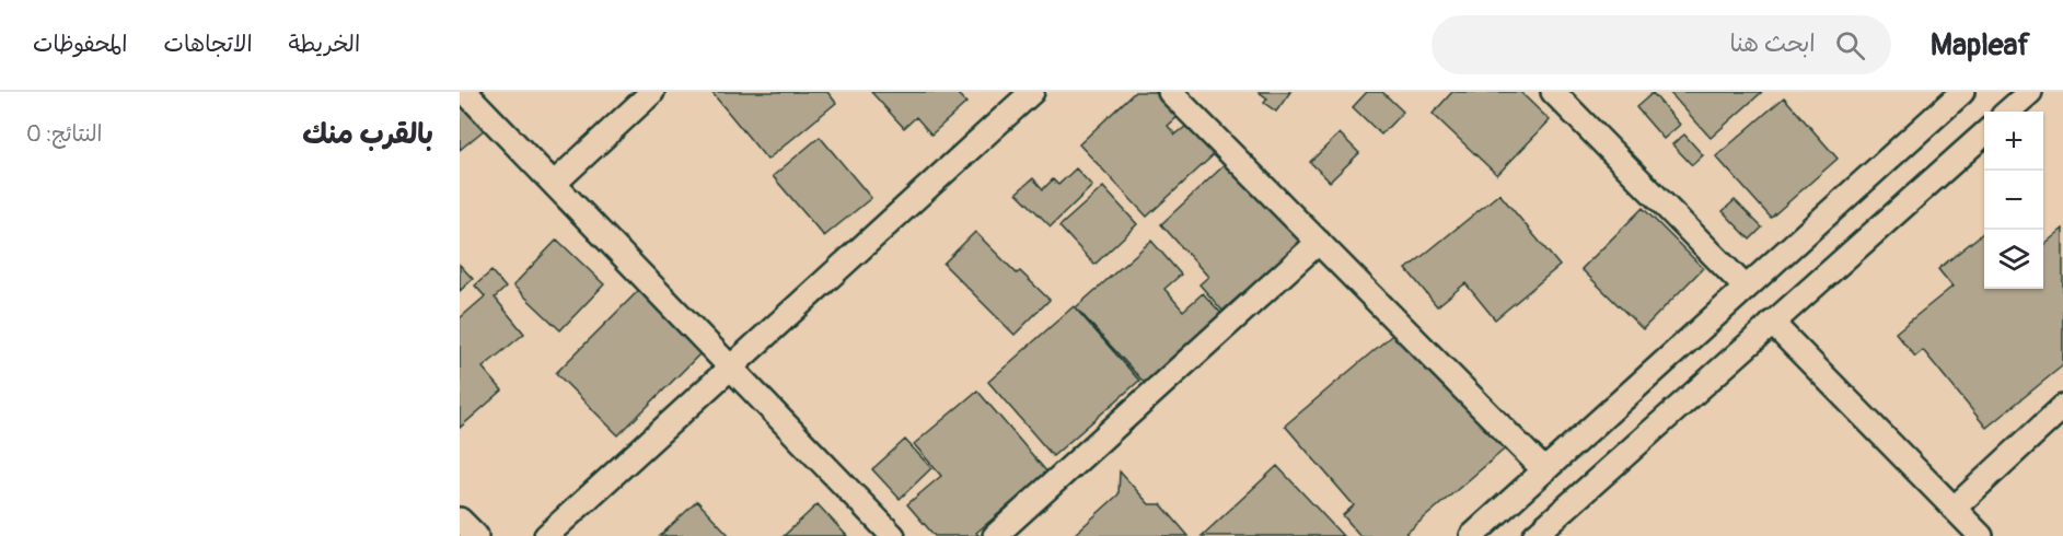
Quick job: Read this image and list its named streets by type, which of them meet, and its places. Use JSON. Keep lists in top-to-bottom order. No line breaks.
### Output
{"page":{"header":"Mapleaf","search":"ابحث هنا","nav":["الخريطة","الاتجاهات","المحفوظات"],"heading":["بالقرب منك","النتائج: 0"],"map_buttons":["+","−"]}}
